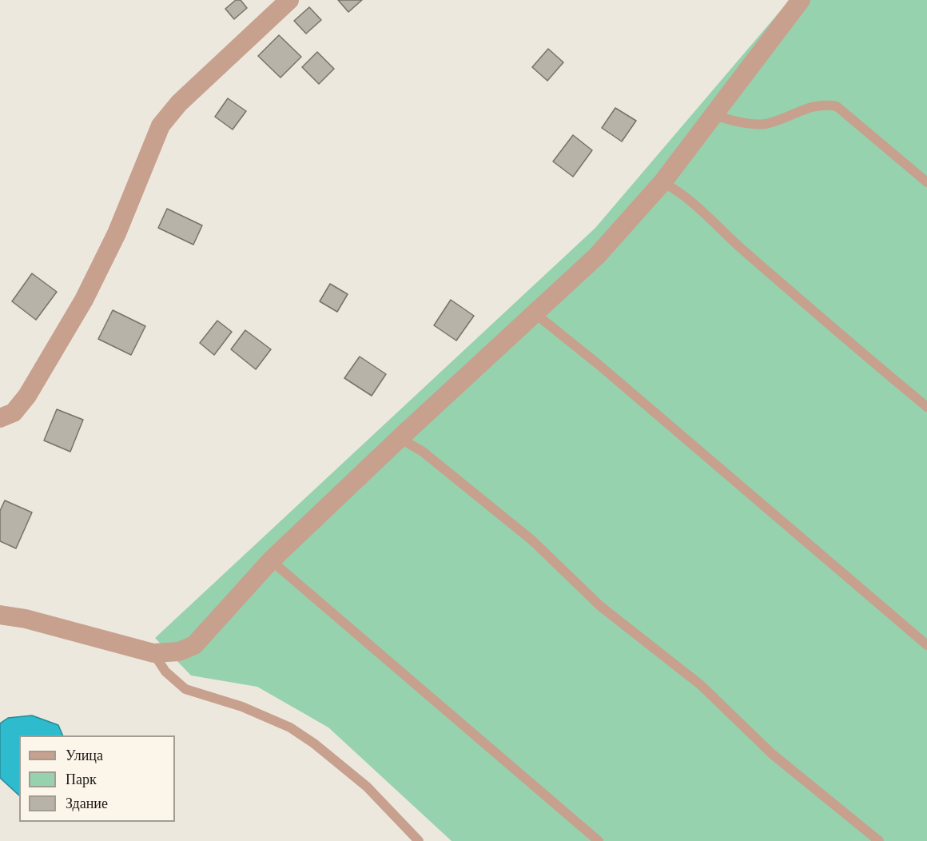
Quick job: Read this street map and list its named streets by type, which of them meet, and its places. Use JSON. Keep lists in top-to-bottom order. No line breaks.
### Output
{"legend":["Улица","Парк","Здание"]}
